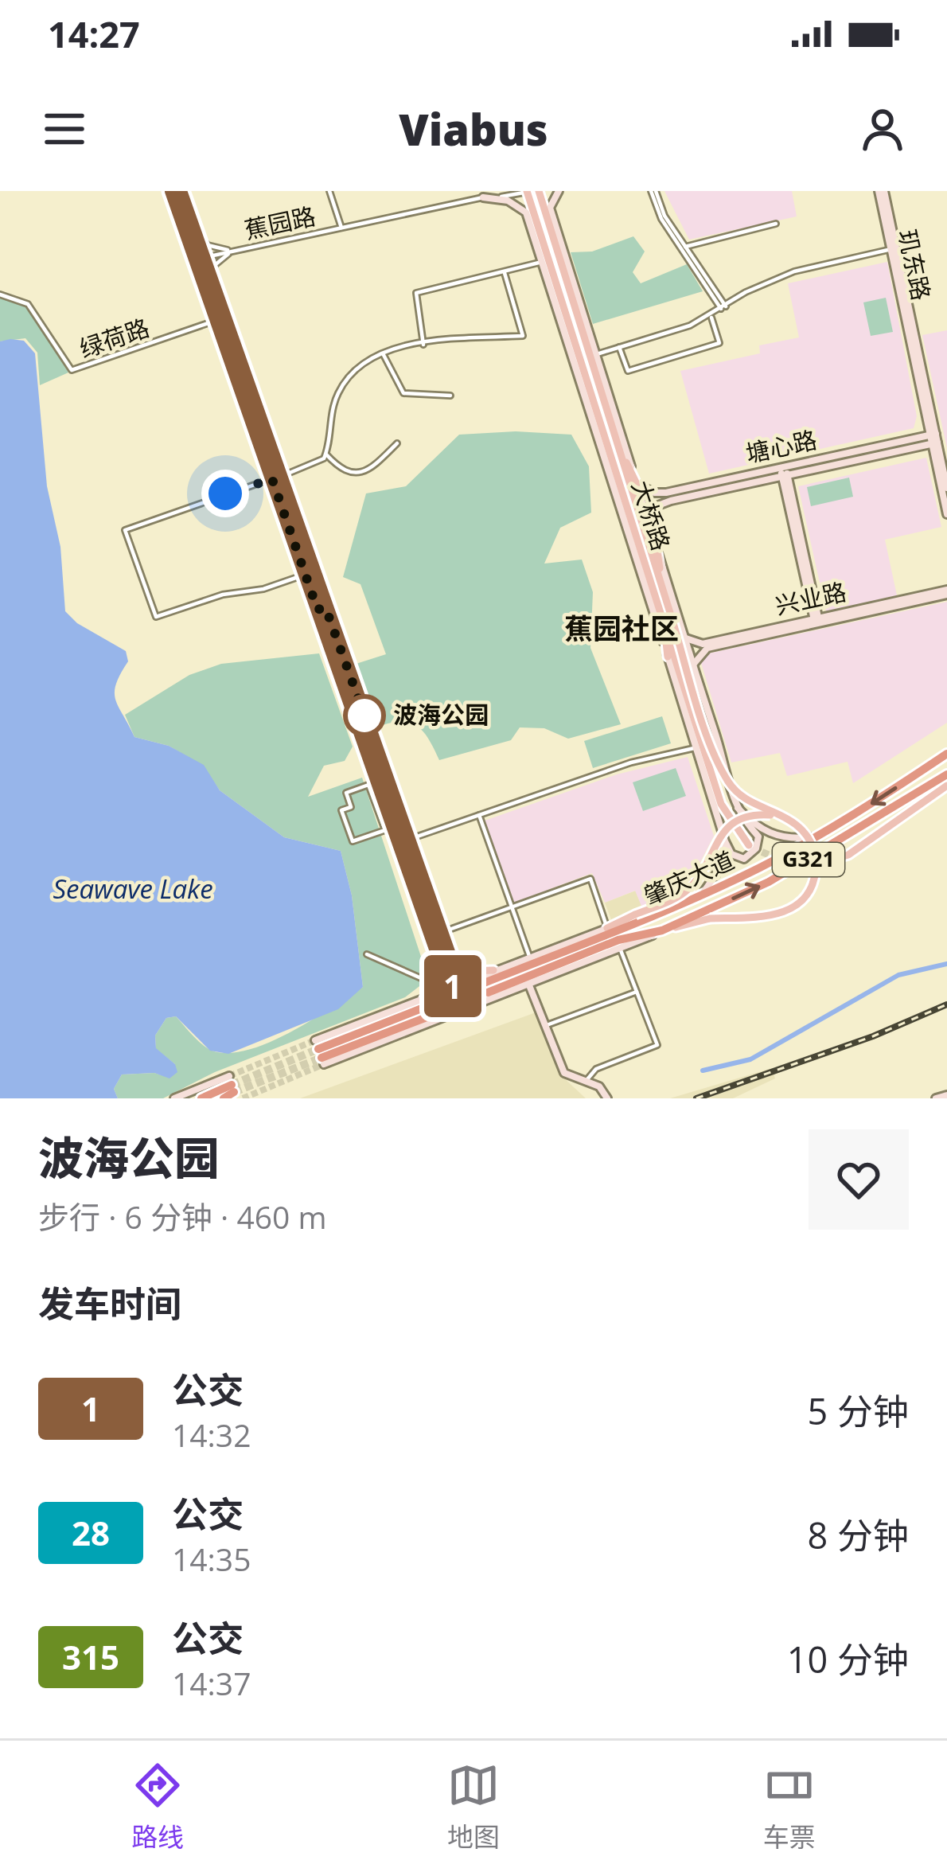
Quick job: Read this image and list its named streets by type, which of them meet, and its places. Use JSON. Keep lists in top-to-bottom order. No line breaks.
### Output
{"streets":{"highway":["G321","肇庆大道"],"main road":["大桥路"],"street":["蕉园路","玑东路","绿荷路","塘心路","兴业路"]},"crossings":[["玑东路","塘心路"]],"districts":["蕉园社区"],"water":["Seawave Lake"],"places":["波海公园"],"lines":["bus line 1"],"page":{"status":"14:27","header":"Viabus","on_map":"1","heading":[["波海公园","步行 · 6 分钟 · 460 m"],"发车时间"],"list":[{"mark":"1","name":"公交","note":"14:32","value":"5 分钟"},{"mark":"28","name":"公交","note":"14:35","value":"8 分钟"},{"mark":"315","name":"公交","note":"14:37","value":"10 分钟"}],"tabs":["路线","地图","车票"]}}
